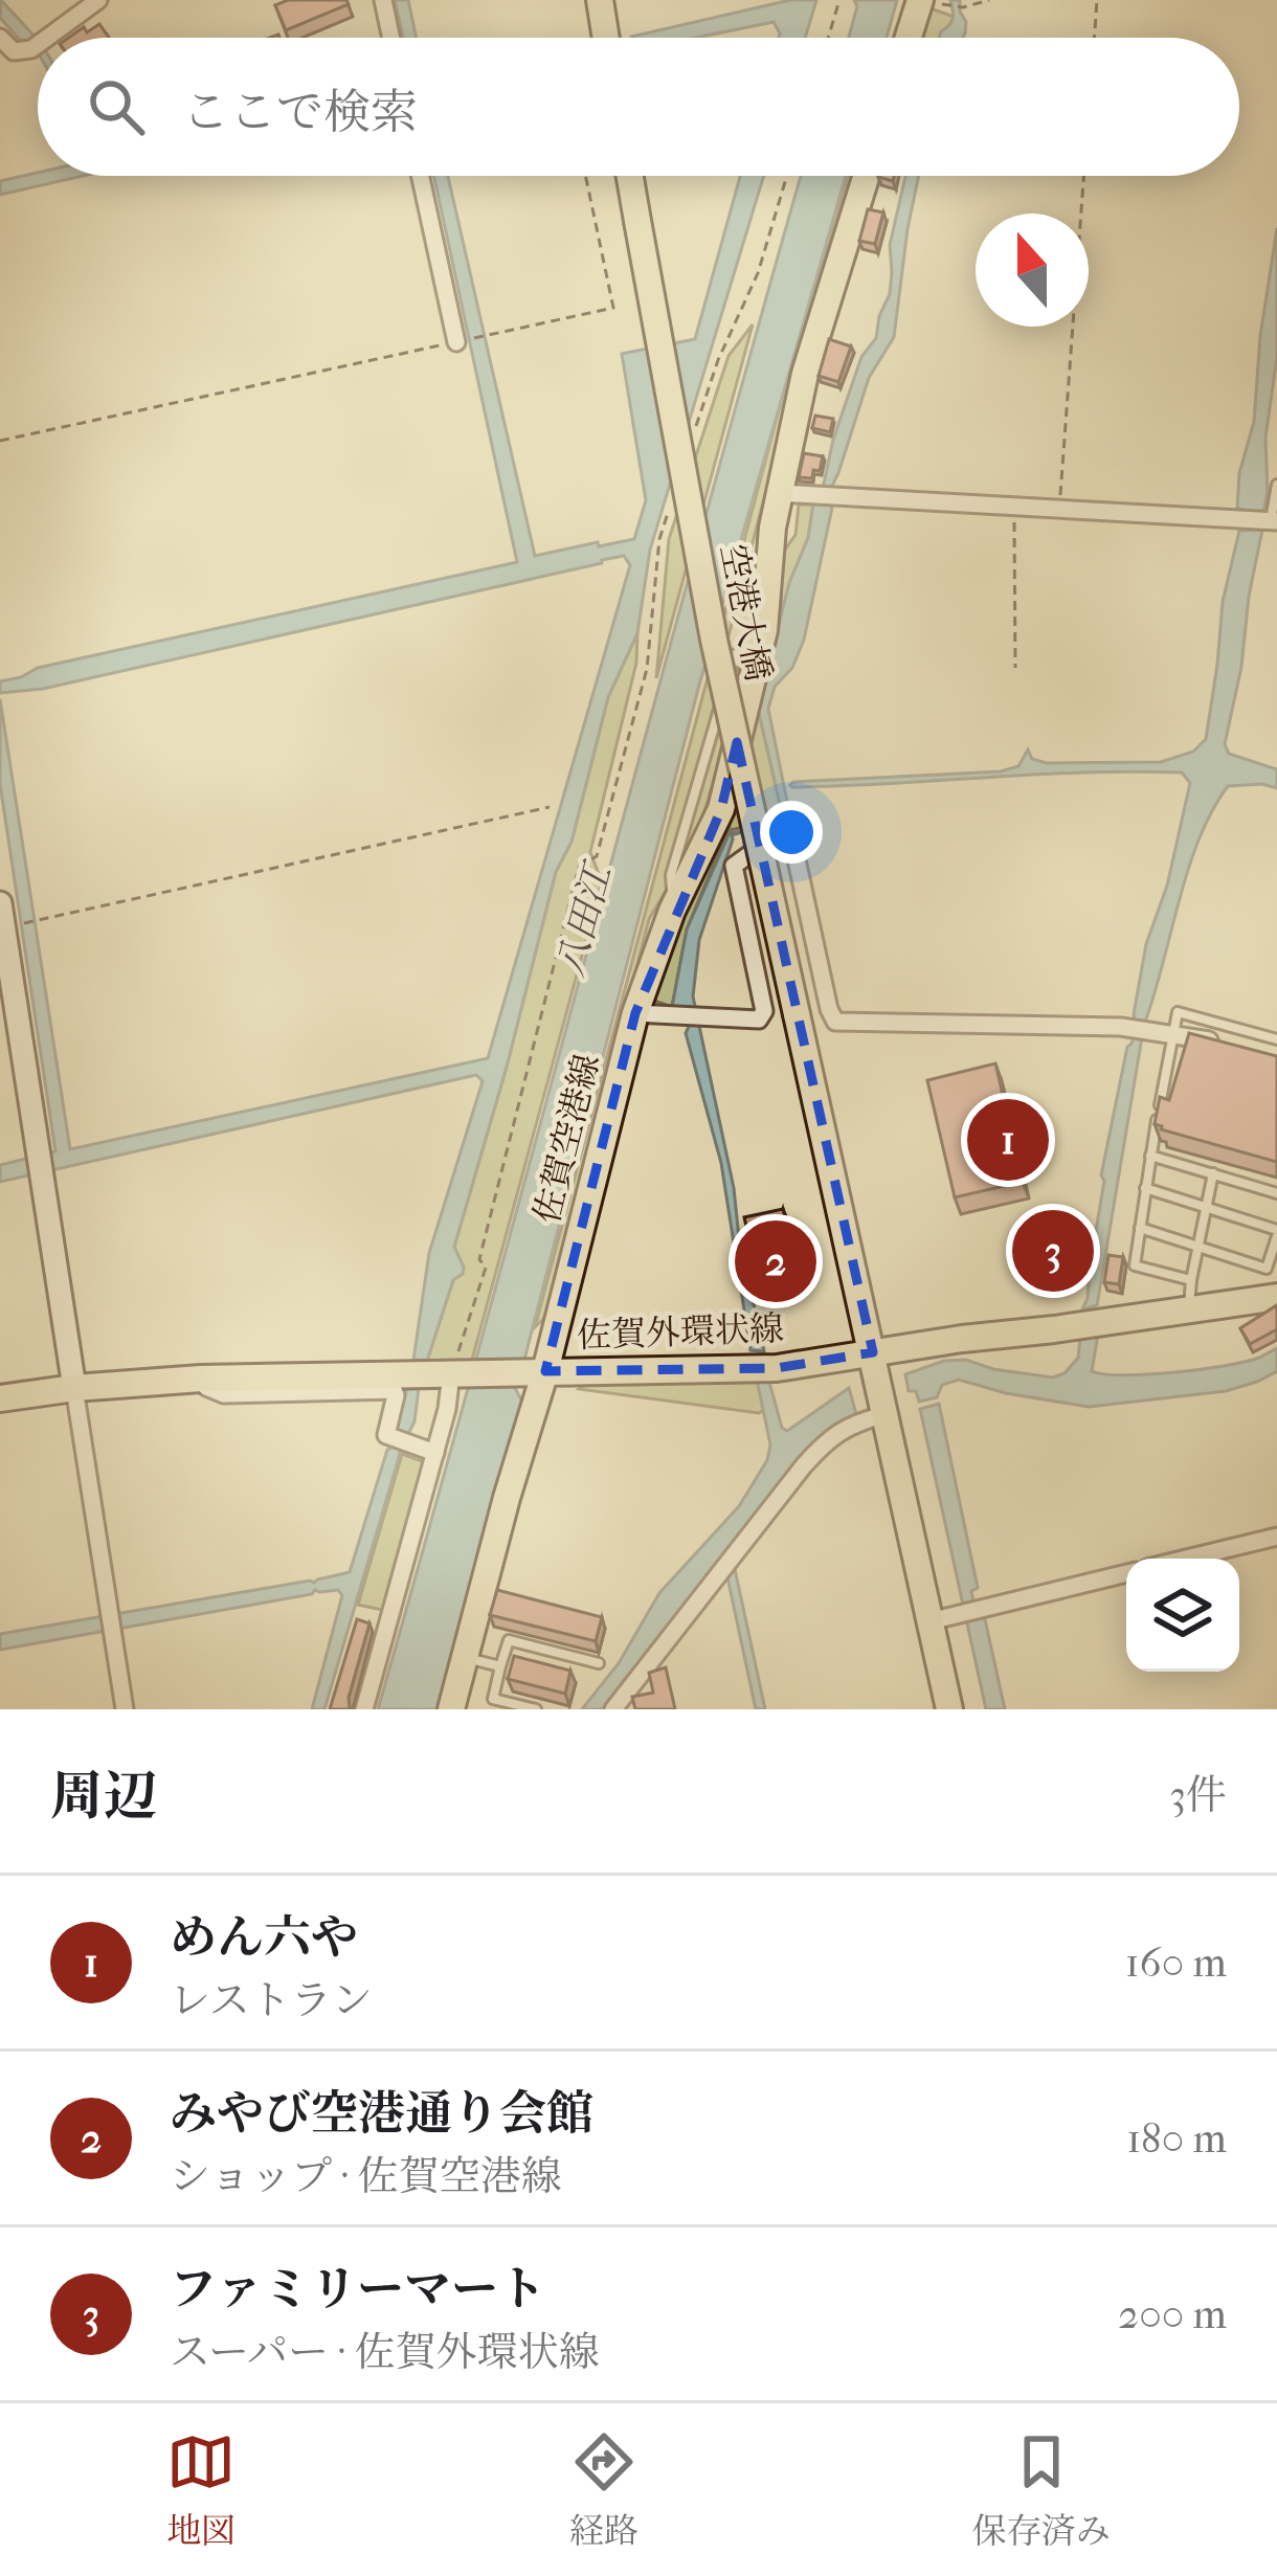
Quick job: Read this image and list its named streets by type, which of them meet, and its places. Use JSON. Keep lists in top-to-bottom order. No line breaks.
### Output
{"streets":{"main road":["空港大橋","佐賀空港線","佐賀外環状線"]},"crossings":[["空港大橋","佐賀外環状線"],["佐賀空港線","佐賀外環状線"]],"water":["八田江"],"north":"top","page":{"search":"ここで検索","pins":["1","3","2"],"heading":["周辺","3件"],"list":[{"mark":"1","name":"めん六や","note":"レストラン","value":"160 m"},{"mark":"2","name":"みやび空港通り会館","note":"ショップ · 佐賀空港線","value":"180 m"},{"mark":"3","name":"ファミリーマート","note":"スーパー · 佐賀外環状線","value":"200 m"}],"nav":["地図","経路","保存済み"]}}
